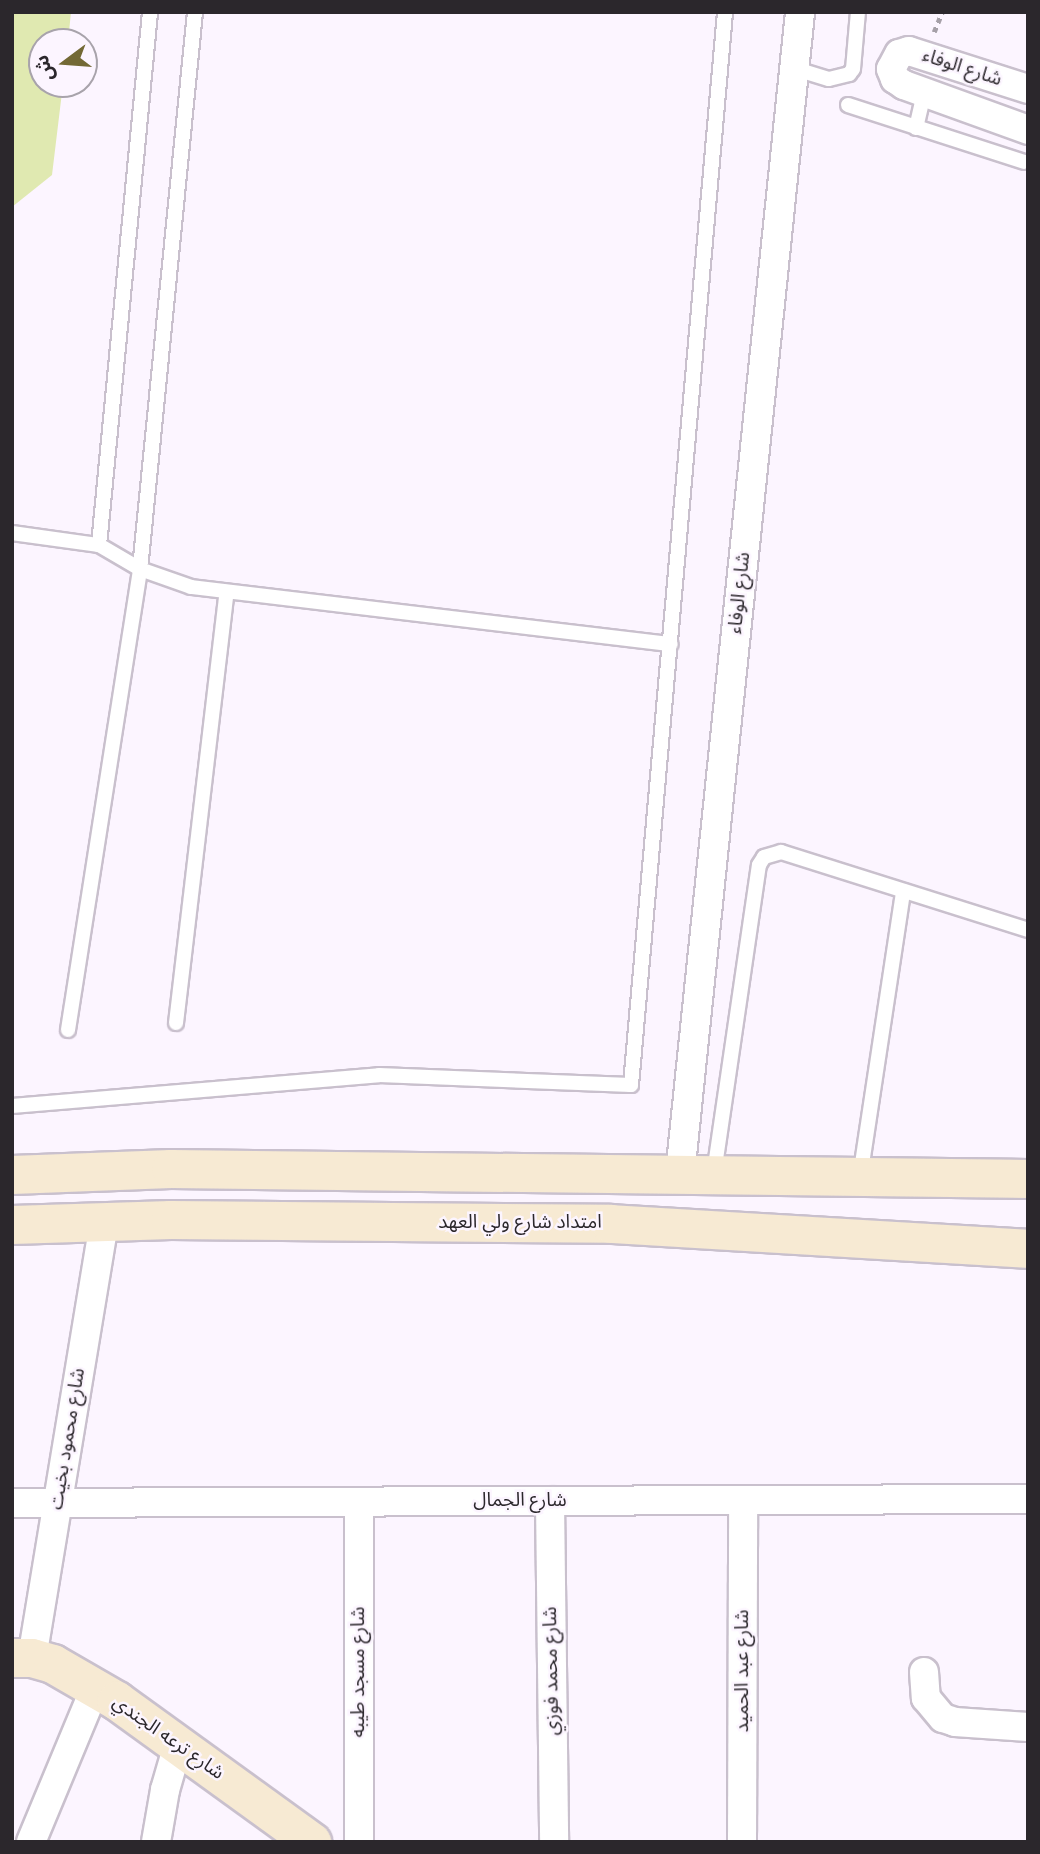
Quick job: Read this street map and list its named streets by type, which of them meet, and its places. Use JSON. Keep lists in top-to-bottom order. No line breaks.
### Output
{"streets":{"main road":["امتداد شارع ولي العهد","شارع ترعه الجندي"],"street":["شارع الوفاء","شارع محمود بخيت","شارع الجمال","شارع محمد فوزي","شارع عبد الحميد","شارع مسجد طيبه"]},"crossings":[["امتداد شارع ولي العهد","شارع محمود بخيت"],["شارع محمود بخيت","شارع الجمال"],["شارع محمود بخيت","شارع ترعه الجندي"],["شارع الجمال","شارع محمد فوزي"],["شارع الجمال","شارع عبد الحميد"],["شارع الجمال","شارع مسجد طيبه"]],"north":"left"}
